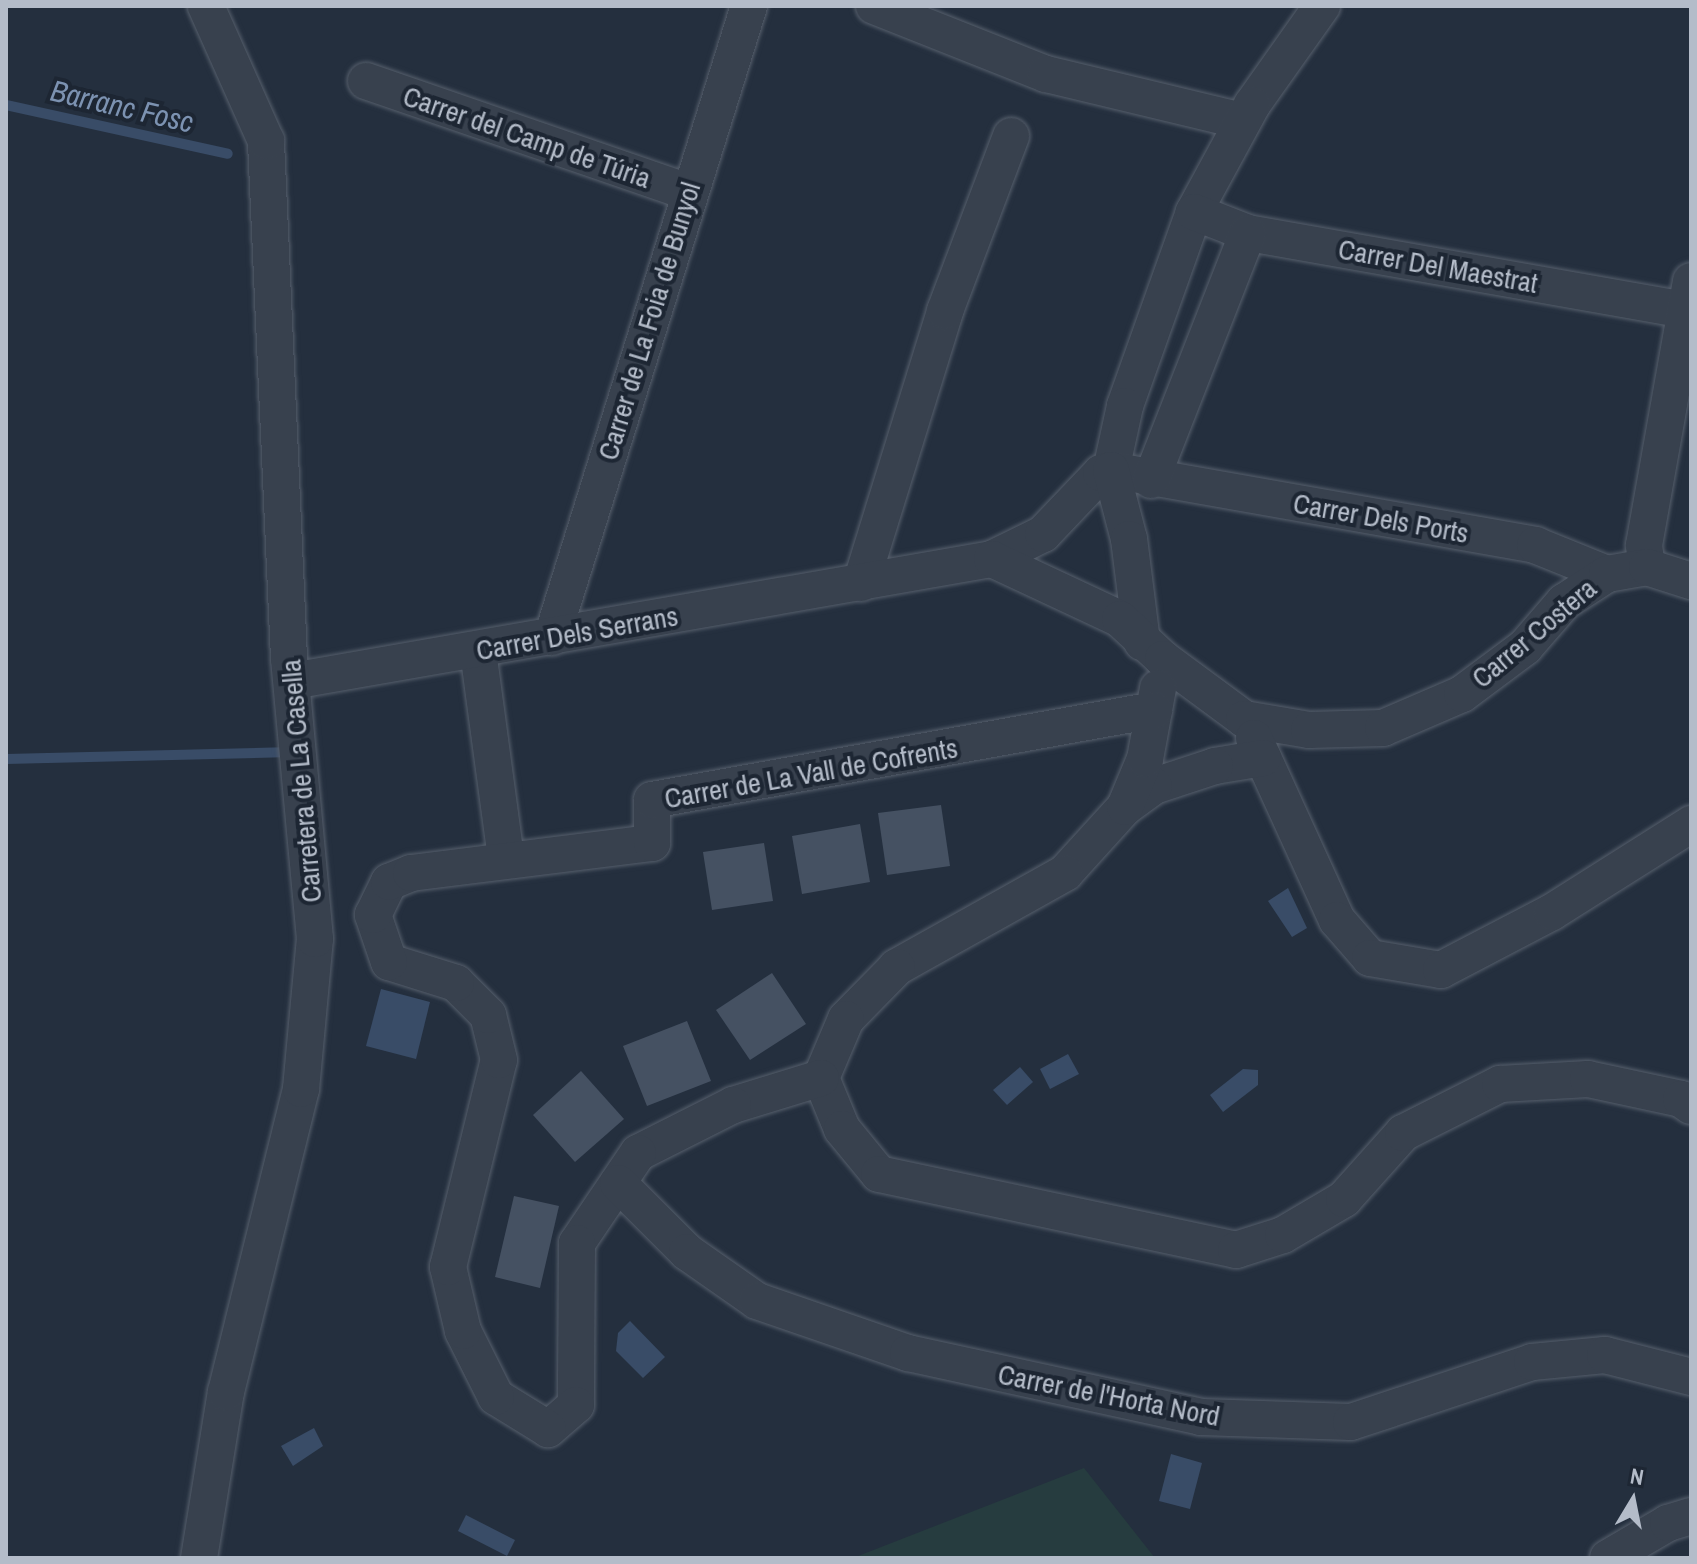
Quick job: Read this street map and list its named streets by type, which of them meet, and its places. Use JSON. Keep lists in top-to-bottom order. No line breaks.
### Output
{"streets":{"street":["Carrer del Camp de Túria","Carrer Del Maestrat","Carrer de La Foia de Bunyol","Carrer Dels Ports","Carrer Dels Serrans","Carrer Costera","Carrer de La Vall de Cofrents","Carretera de La Casella","Carrer de l'Horta Nord"]},"crossings":[["Carrer del Camp de Túria","Carrer de La Foia de Bunyol"],["Carrer de La Foia de Bunyol","Carrer Dels Serrans"],["Carrer Dels Ports","Carrer Costera"],["Carrer Dels Serrans","Carretera de La Casella"]],"water":["Barranc Fosc"],"north":"top"}
